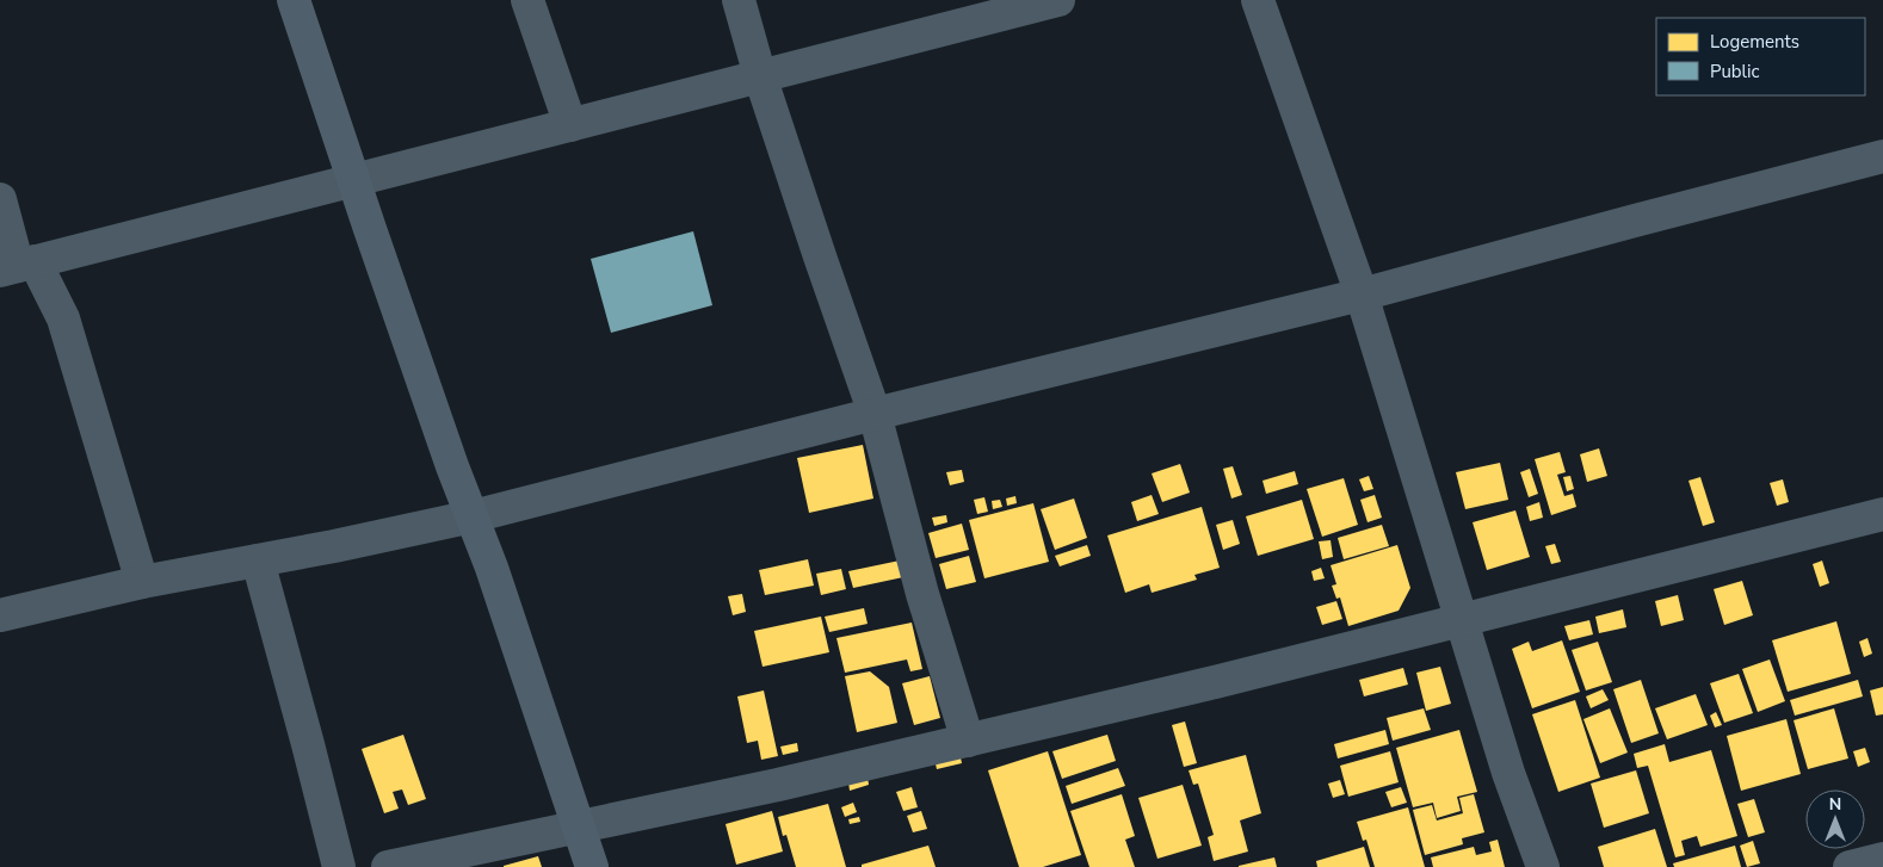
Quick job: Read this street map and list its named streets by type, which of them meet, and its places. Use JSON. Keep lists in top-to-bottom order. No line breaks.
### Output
{"legend":["Logements","Public"],"north":"top"}
